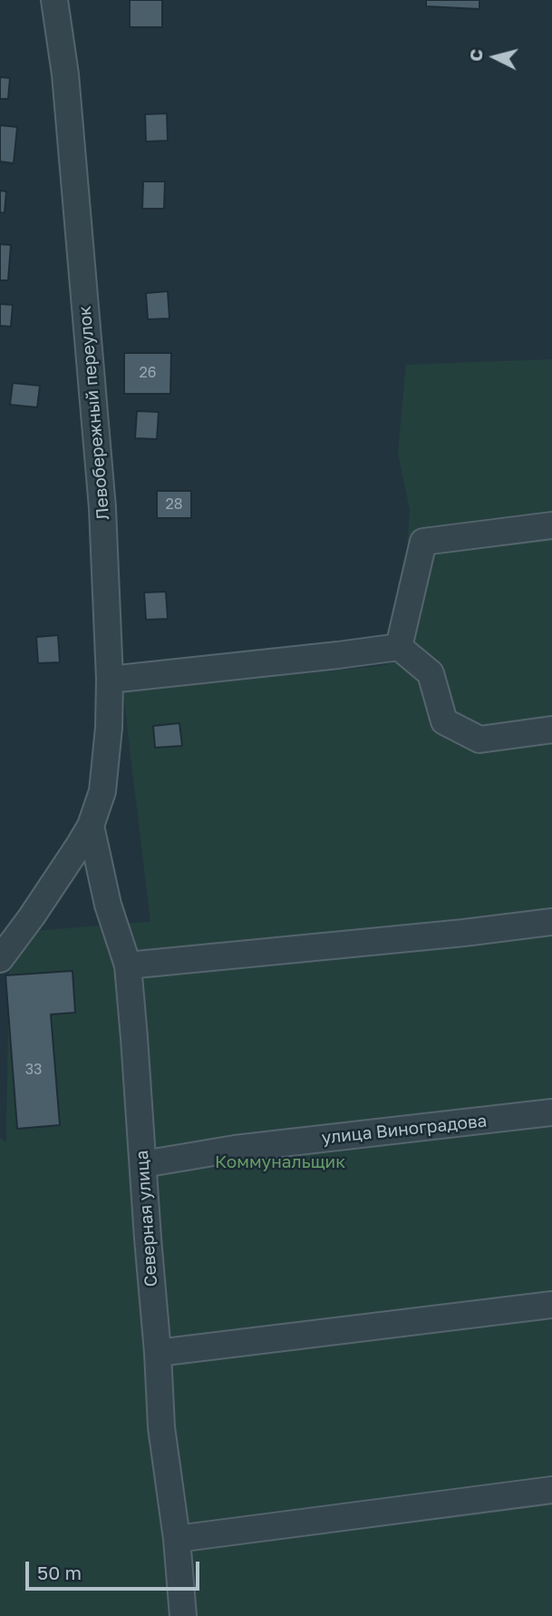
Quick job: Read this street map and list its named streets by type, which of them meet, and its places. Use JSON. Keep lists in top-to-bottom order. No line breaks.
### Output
{"streets":{"street":["Левобережный переулок","улица Виноградова","Северная улица"]},"crossings":[["Левобережный переулок","Северная улица"],["улица Виноградова","Северная улица"]],"parks":["Коммунальщик"],"house_numbers":["26","28","33"],"scale_bar":"50 m","north":"left"}
